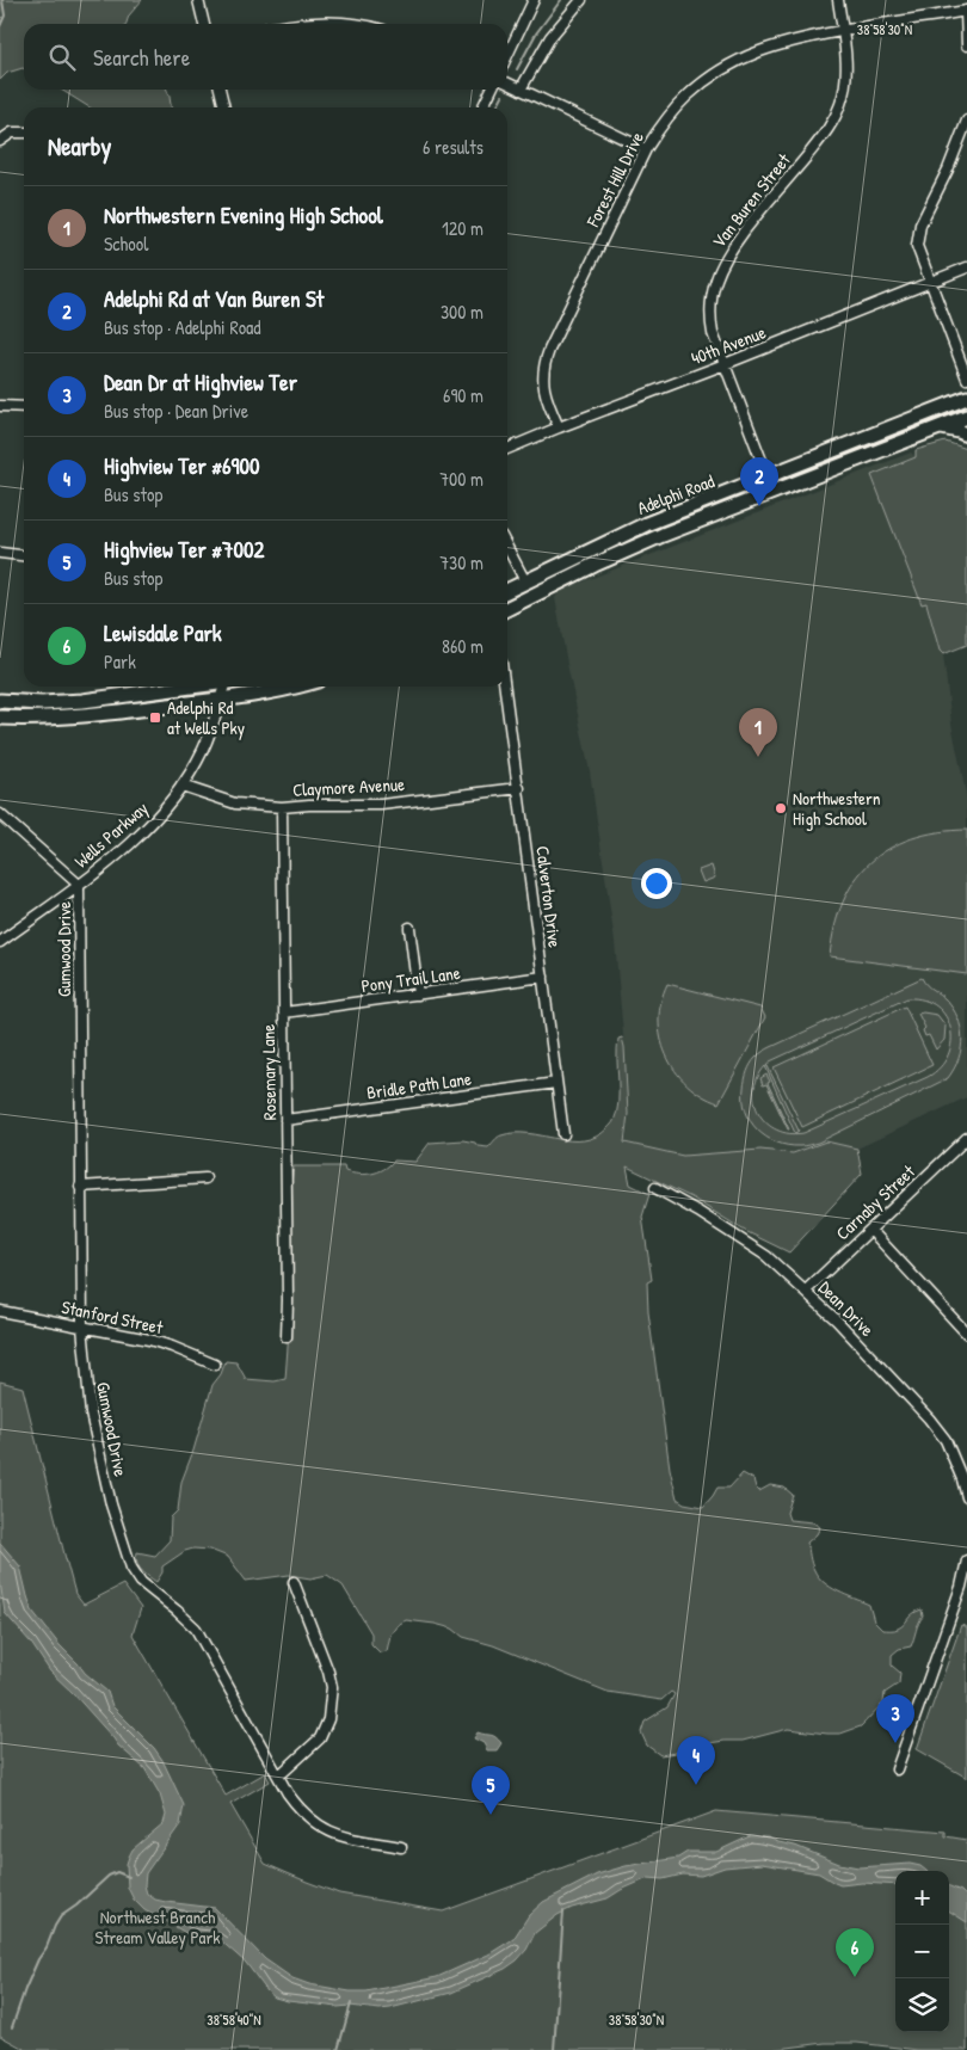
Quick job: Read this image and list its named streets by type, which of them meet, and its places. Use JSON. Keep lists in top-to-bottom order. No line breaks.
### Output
{"streets":{"main road":["Adelphi Road"],"street":["Forest Hill Drive","Van Buren Street","40th Avenue","Claymore Avenue","Wells Parkway","Calverton Drive","Gumwood Drive","Pony Trail Lane","Rosemary Lane","Bridle Path Lane","Carnaby Street","Dean Drive","Stanford Street"]},"crossings":[["Forest Hill Drive","Van Buren Street"],["Forest Hill Drive","40th Avenue"],["Van Buren Street","40th Avenue"],["Van Buren Street","Adelphi Road"],["Claymore Avenue","Wells Parkway"],["Claymore Avenue","Calverton Drive"],["Claymore Avenue","Rosemary Lane"],["Wells Parkway","Gumwood Drive"],["Calverton Drive","Pony Trail Lane"],["Calverton Drive","Bridle Path Lane"],["Gumwood Drive","Stanford Street"],["Pony Trail Lane","Rosemary Lane"],["Rosemary Lane","Bridle Path Lane"],["Carnaby Street","Dean Drive"]],"parks":["Northwest Branch Stream Valley Park"],"places":{"transit":["Adelphi Rd at Wells Pky"],"other":["Northwestern High School"]},"page":{"search":"Search here","heading":["Nearby","6 results"],"list":[{"mark":"1","name":"Northwestern Evening High School","note":"School","value":"120 m"},{"mark":"2","name":"Adelphi Rd at Van Buren St","note":"Bus stop · Adelphi Road","value":"300 m"},{"mark":"3","name":"Dean Dr at Highview Ter","note":"Bus stop · Dean Drive","value":"690 m"},{"mark":"4","name":"Highview Ter #6900","note":"Bus stop","value":"700 m"},{"mark":"5","name":"Highview Ter #7002","note":"Bus stop","value":"730 m"},{"mark":"6","name":"Lewisdale Park","note":"Park","value":"860 m"}],"pins":["2","1","3","4","5","6"],"map_buttons":["+","−"]},"coordinates":["38°58'30\"N","38°58'40\"N"]}
